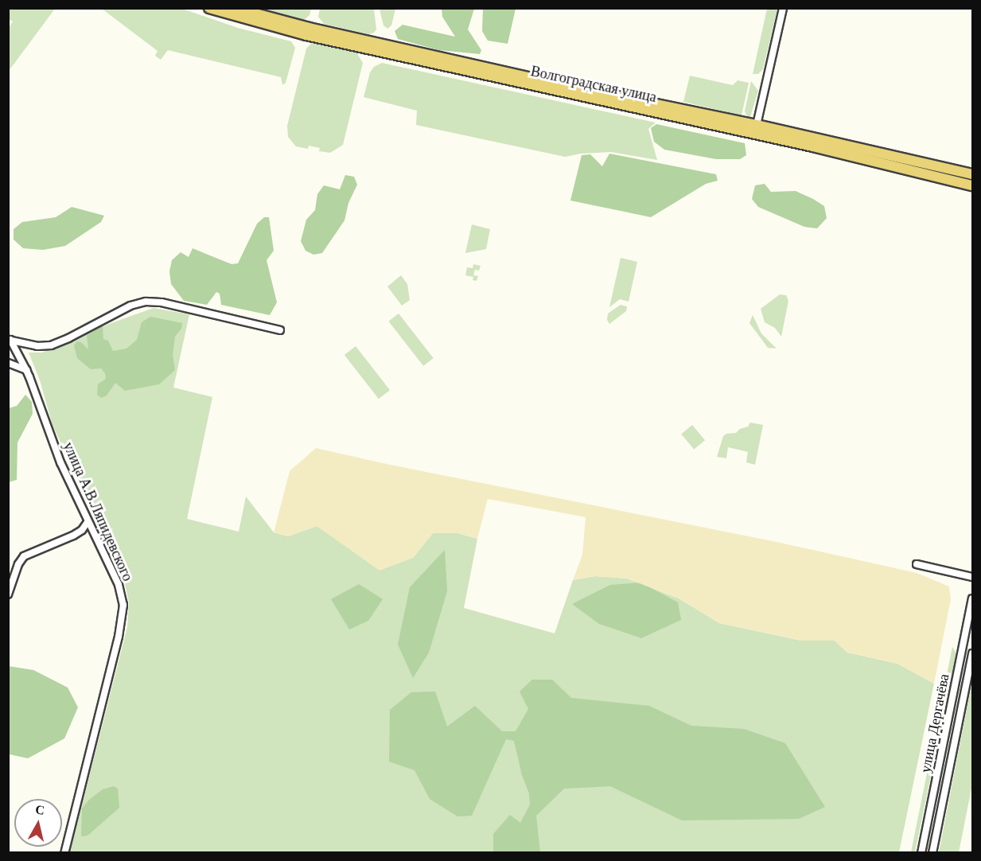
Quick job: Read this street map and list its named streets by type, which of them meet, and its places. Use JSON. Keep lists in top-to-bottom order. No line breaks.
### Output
{"streets":{"main road":["Волгоградская улица"],"street":["улица А.В.Ляпидевского","улица Дергачёва"]},"north":"top"}
